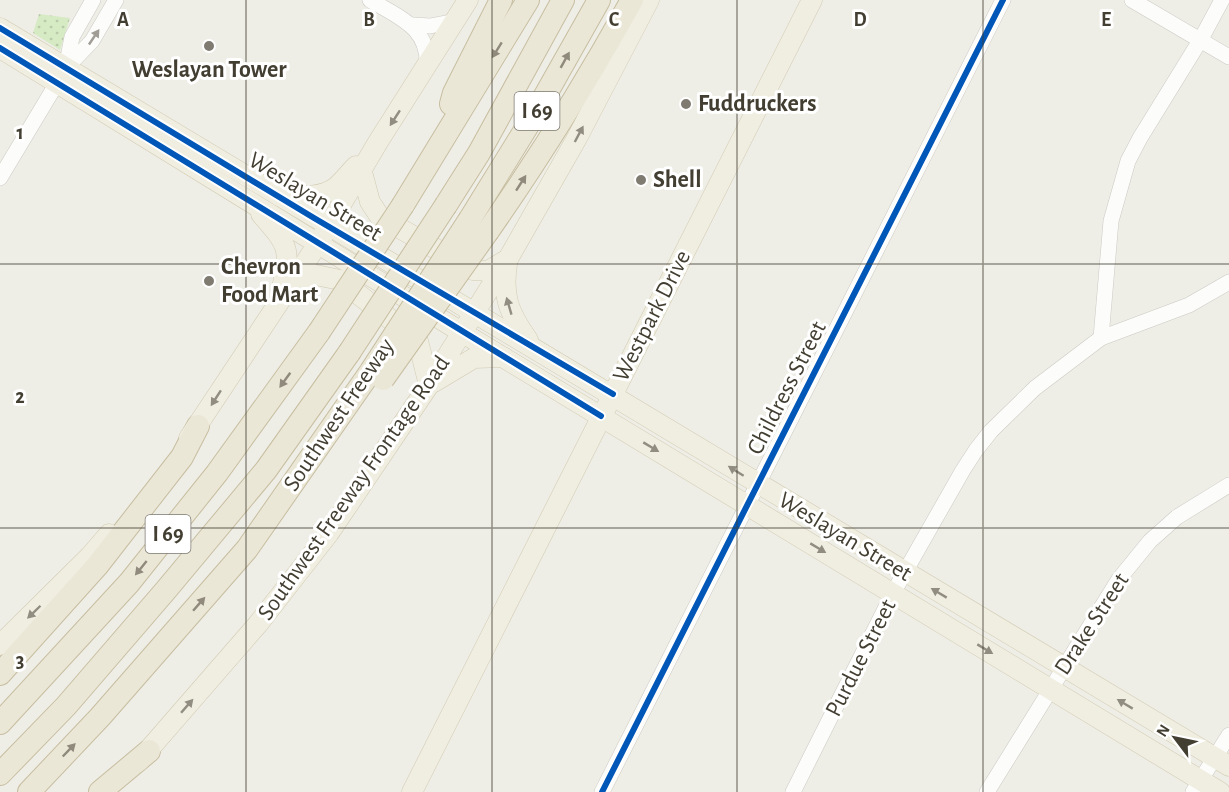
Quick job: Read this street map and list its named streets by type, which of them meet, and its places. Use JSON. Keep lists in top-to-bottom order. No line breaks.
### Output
{"streets":{"highway":["I 69"],"main road":["Weslayan Street","Westpark Drive","Southwest Freeway Frontage Road"],"street":["Childress Street","Drake Street","Purdue Street"]},"crossings":[["Weslayan Street","Westpark Drive"],["Weslayan Street","Childress Street"],["Weslayan Street","Southwest Freeway Frontage Road"],["Weslayan Street","Drake Street"],["Weslayan Street","Purdue Street"]],"places":["Weslayan Tower","Fuddruckers","Shell","Chevron Food Mart"],"north":"top left","grid":{"columns":["A","B","C","D","E"],"rows":["1","2","3"]}}
